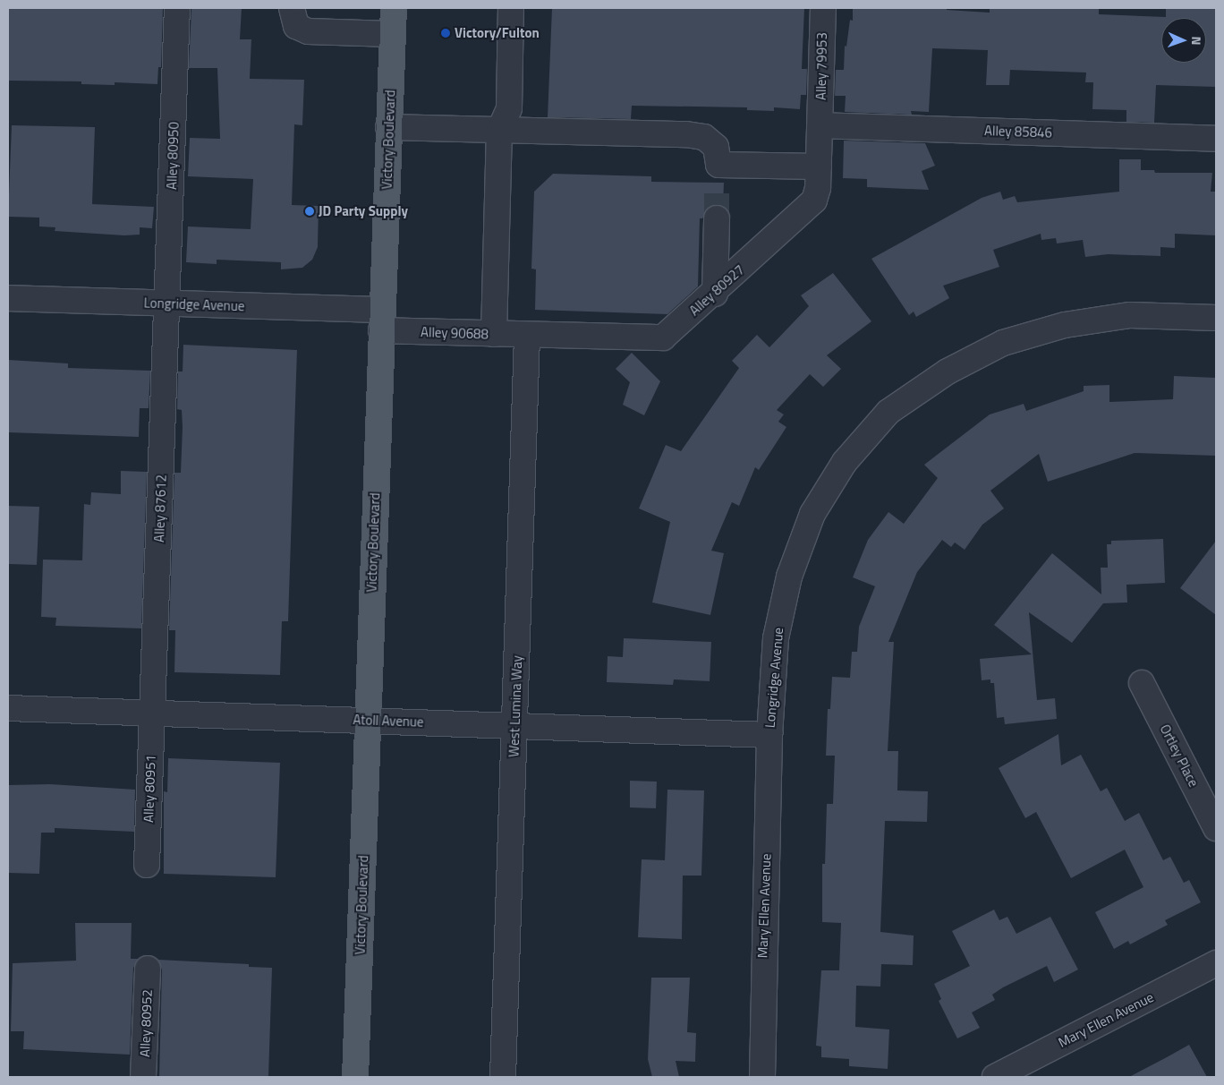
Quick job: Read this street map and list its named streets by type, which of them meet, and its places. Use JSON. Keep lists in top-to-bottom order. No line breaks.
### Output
{"streets":{"main road":["Victory Boulevard"],"street":["Alley 79953","Alley 85846","Alley 80950","Alley 80927","Longridge Avenue","Alley 90688","Alley 87612","West Lumina Way","Atoll Avenue","Ortley Place","Alley 80951","Mary Ellen Avenue","Alley 80952"]},"crossings":[["Alley 79953","Alley 85846"],["Alley 79953","Alley 80927"],["Alley 85846","Alley 80927"],["Victory Boulevard","Longridge Avenue"],["Victory Boulevard","Alley 90688"],["Victory Boulevard","Atoll Avenue"],["Alley 80950","Longridge Avenue"],["Alley 80950","Alley 87612"],["Alley 80927","Alley 90688"],["Alley 80927","West Lumina Way"],["Longridge Avenue","Alley 90688"],["Longridge Avenue","Alley 87612"],["Longridge Avenue","Atoll Avenue"],["Longridge Avenue","Mary Ellen Avenue"],["Alley 90688","West Lumina Way"],["Alley 87612","Atoll Avenue"],["Alley 87612","Alley 80951"],["West Lumina Way","Atoll Avenue"],["Atoll Avenue","Alley 80951"],["Atoll Avenue","Mary Ellen Avenue"]],"places":["Victory/Fulton","JD Party Supply"],"north":"right"}
